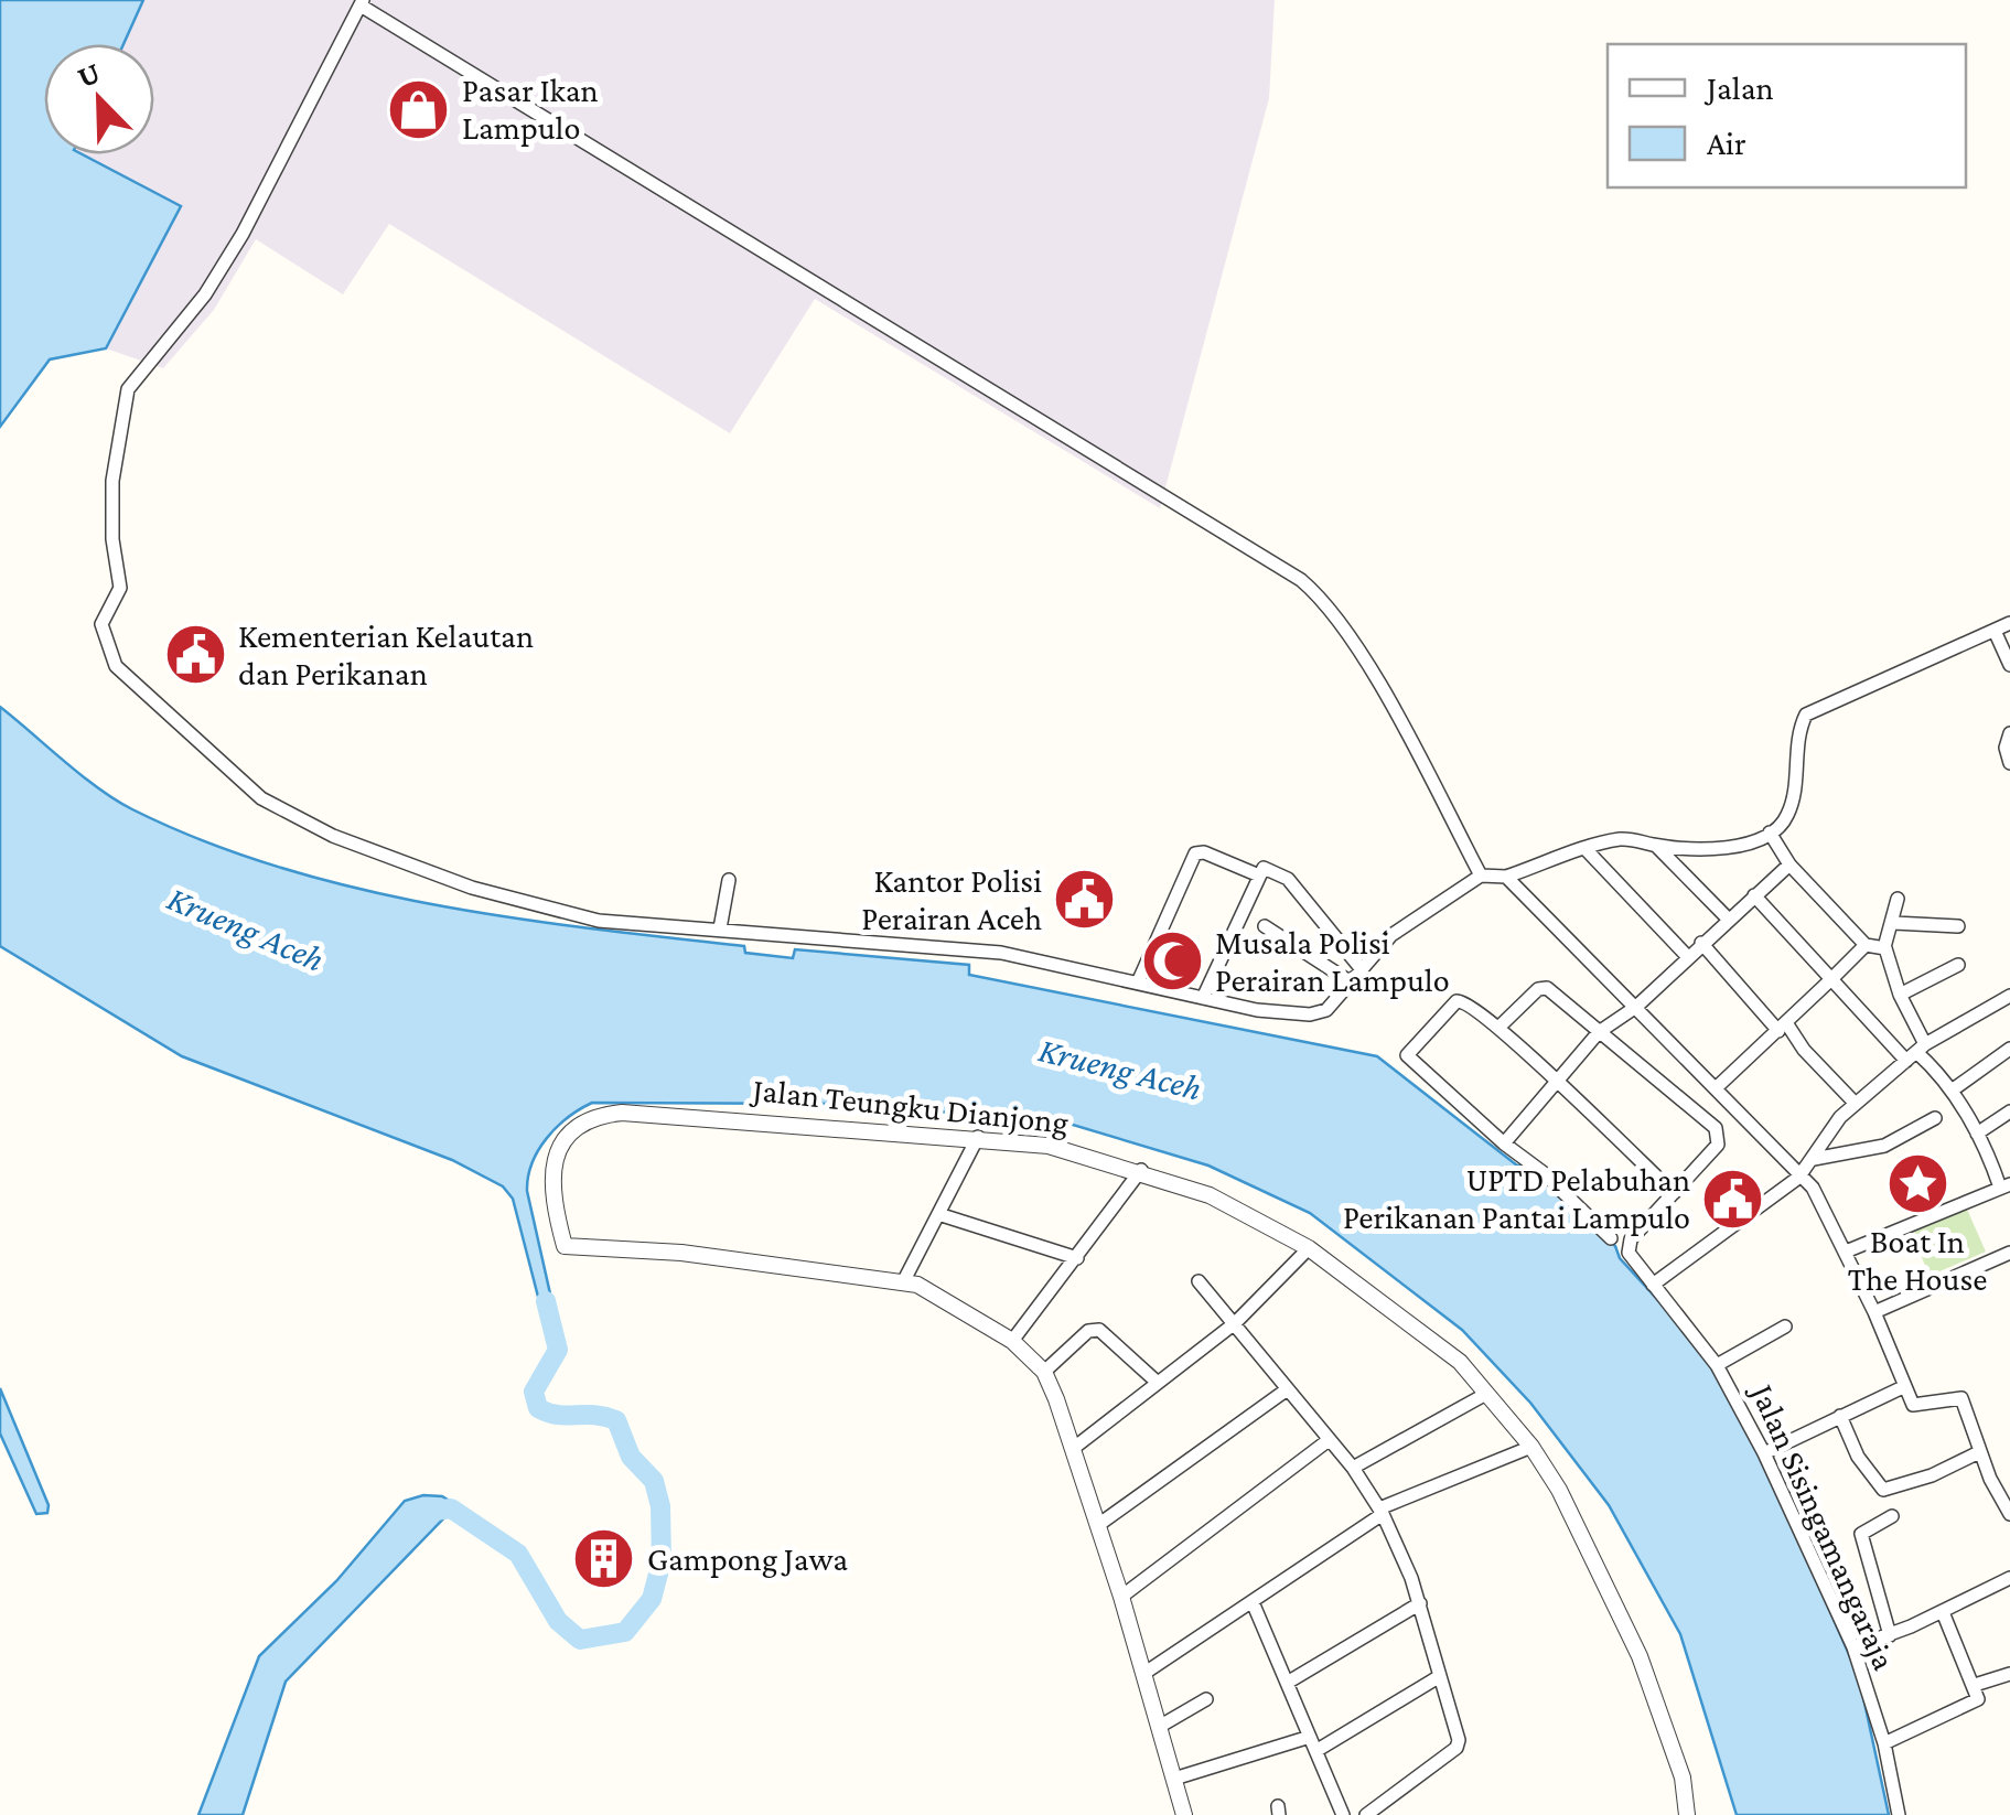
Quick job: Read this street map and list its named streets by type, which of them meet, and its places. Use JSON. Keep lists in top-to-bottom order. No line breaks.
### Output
{"streets":{"street":["Jalan Teungku Dianjong","Jalan Sisingamangaraja"]},"water":["Krueng Aceh"],"places":{"shop":["Pasar Ikan Lampulo"],"public building":["Kementerian Kelautan dan Perikanan","Kantor Polisi Perairan Aceh","UPTD Pelabuhan Perikanan Pantai Lampulo"],"mosque":["Musala Polisi Perairan Lampulo"],"place":["Boat In The House"],"building":["Gampong Jawa"]},"legend":["Jalan","Air"],"north":"top left"}
